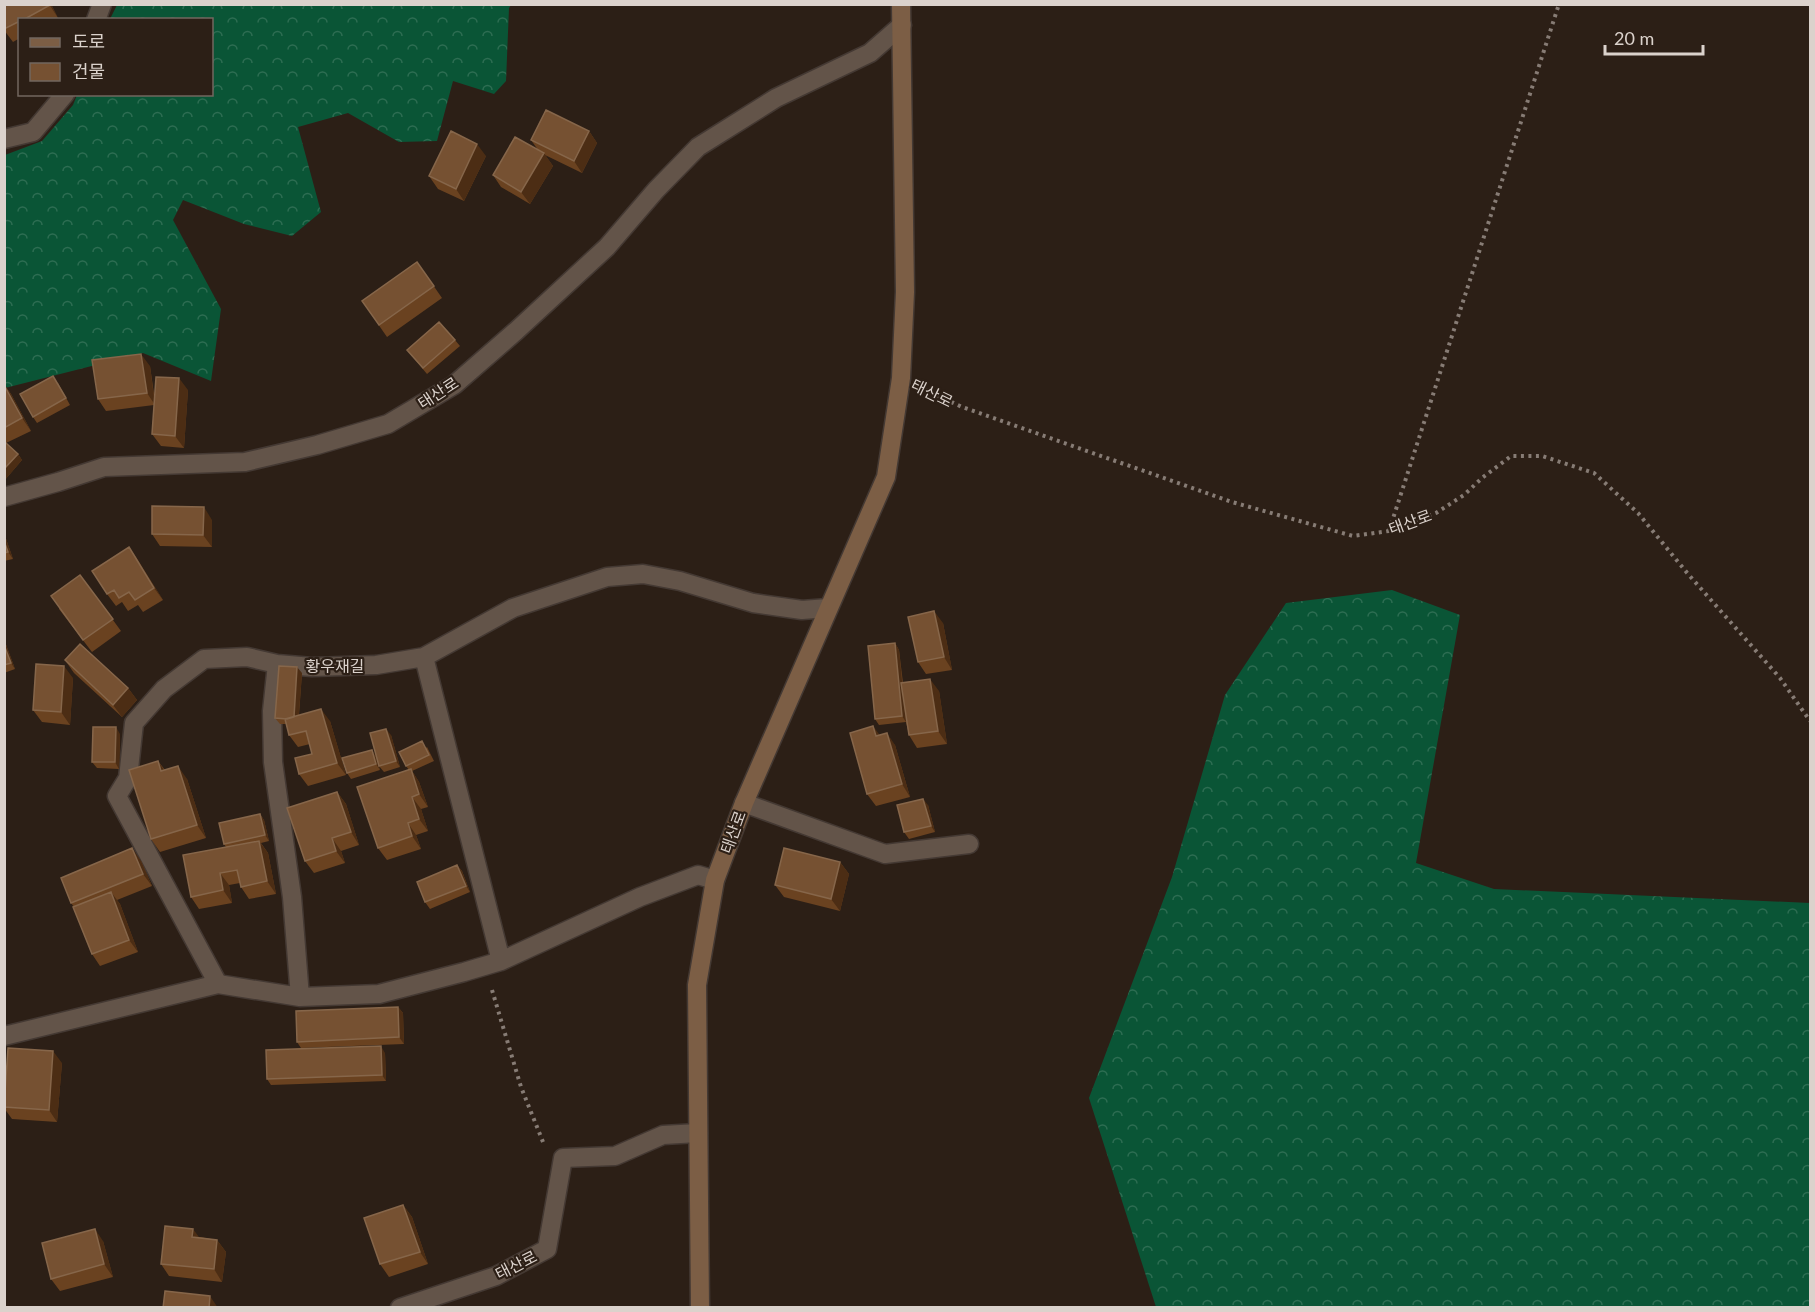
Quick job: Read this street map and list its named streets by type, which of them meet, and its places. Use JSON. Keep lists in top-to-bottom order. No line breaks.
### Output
{"streets":{"street":["태산로","황우재길"]},"crossings":[["태산로","황우재길"]],"legend":["도로","건물"],"scale_bar":"20 m"}
